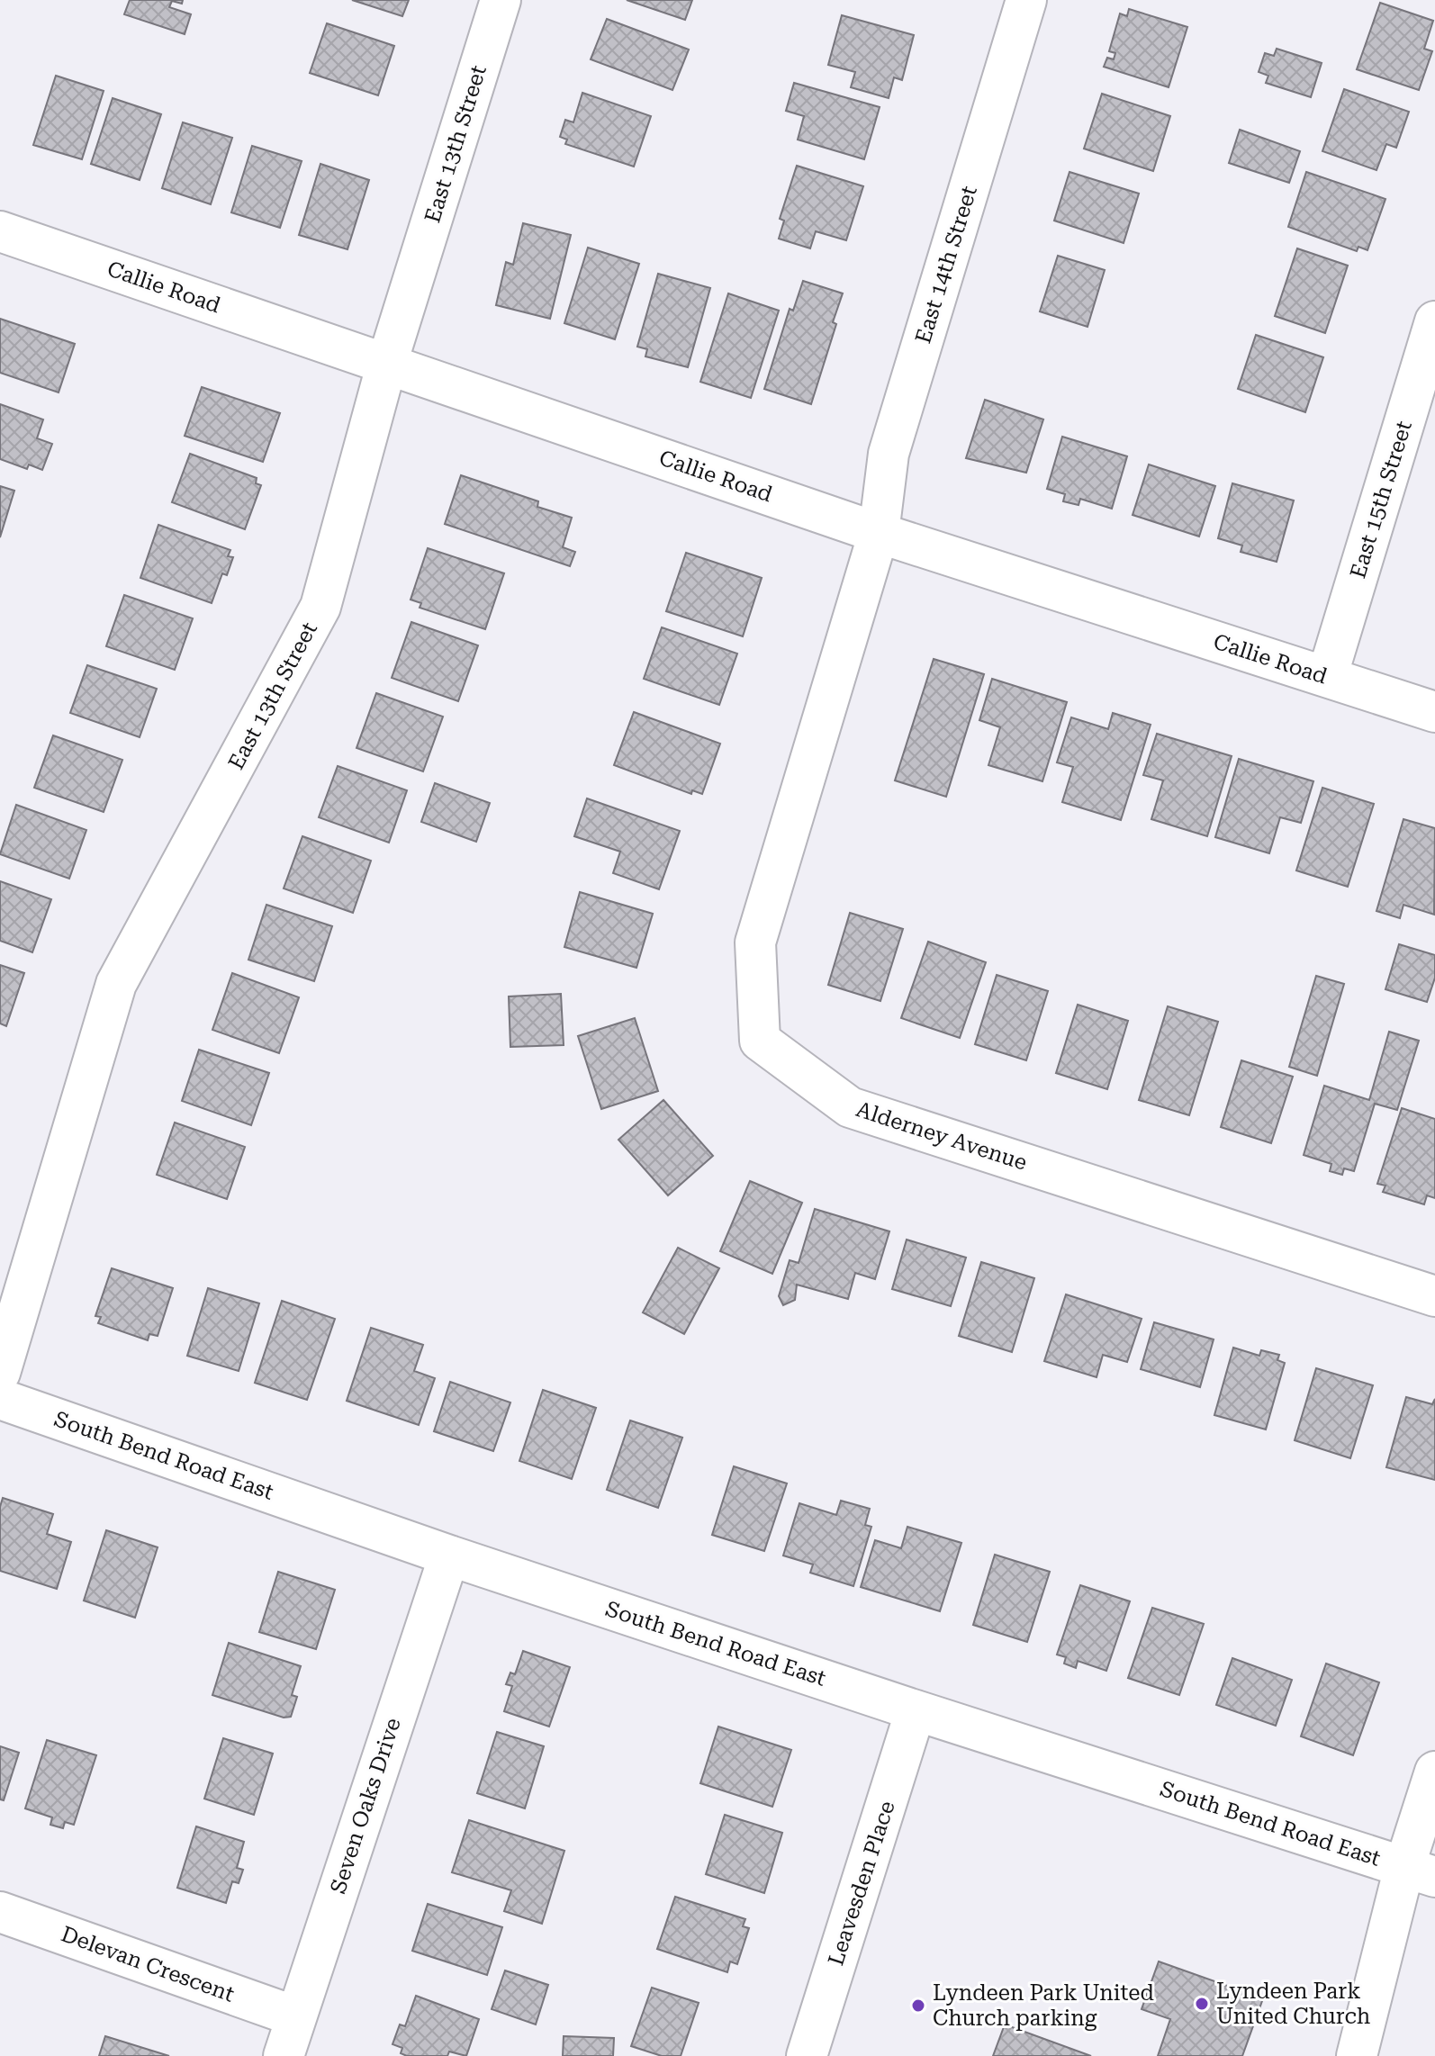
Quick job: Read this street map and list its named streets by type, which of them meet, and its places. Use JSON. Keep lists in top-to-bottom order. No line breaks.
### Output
{"streets":{"street":["East 13th Street","East 14th Street","Callie Road","East 15th Street","Alderney Avenue","South Bend Road East","Seven Oaks Drive","Leavesden Place","Delevan Crescent"]},"crossings":[["East 13th Street","Callie Road"],["East 14th Street","Callie Road"],["East 14th Street","Alderney Avenue"],["Callie Road","East 15th Street"],["Callie Road","Alderney Avenue"],["South Bend Road East","Seven Oaks Drive"],["South Bend Road East","Leavesden Place"],["Seven Oaks Drive","Delevan Crescent"]],"places":["Lyndeen Park United Church","Lyndeen Park United Church parking"]}
